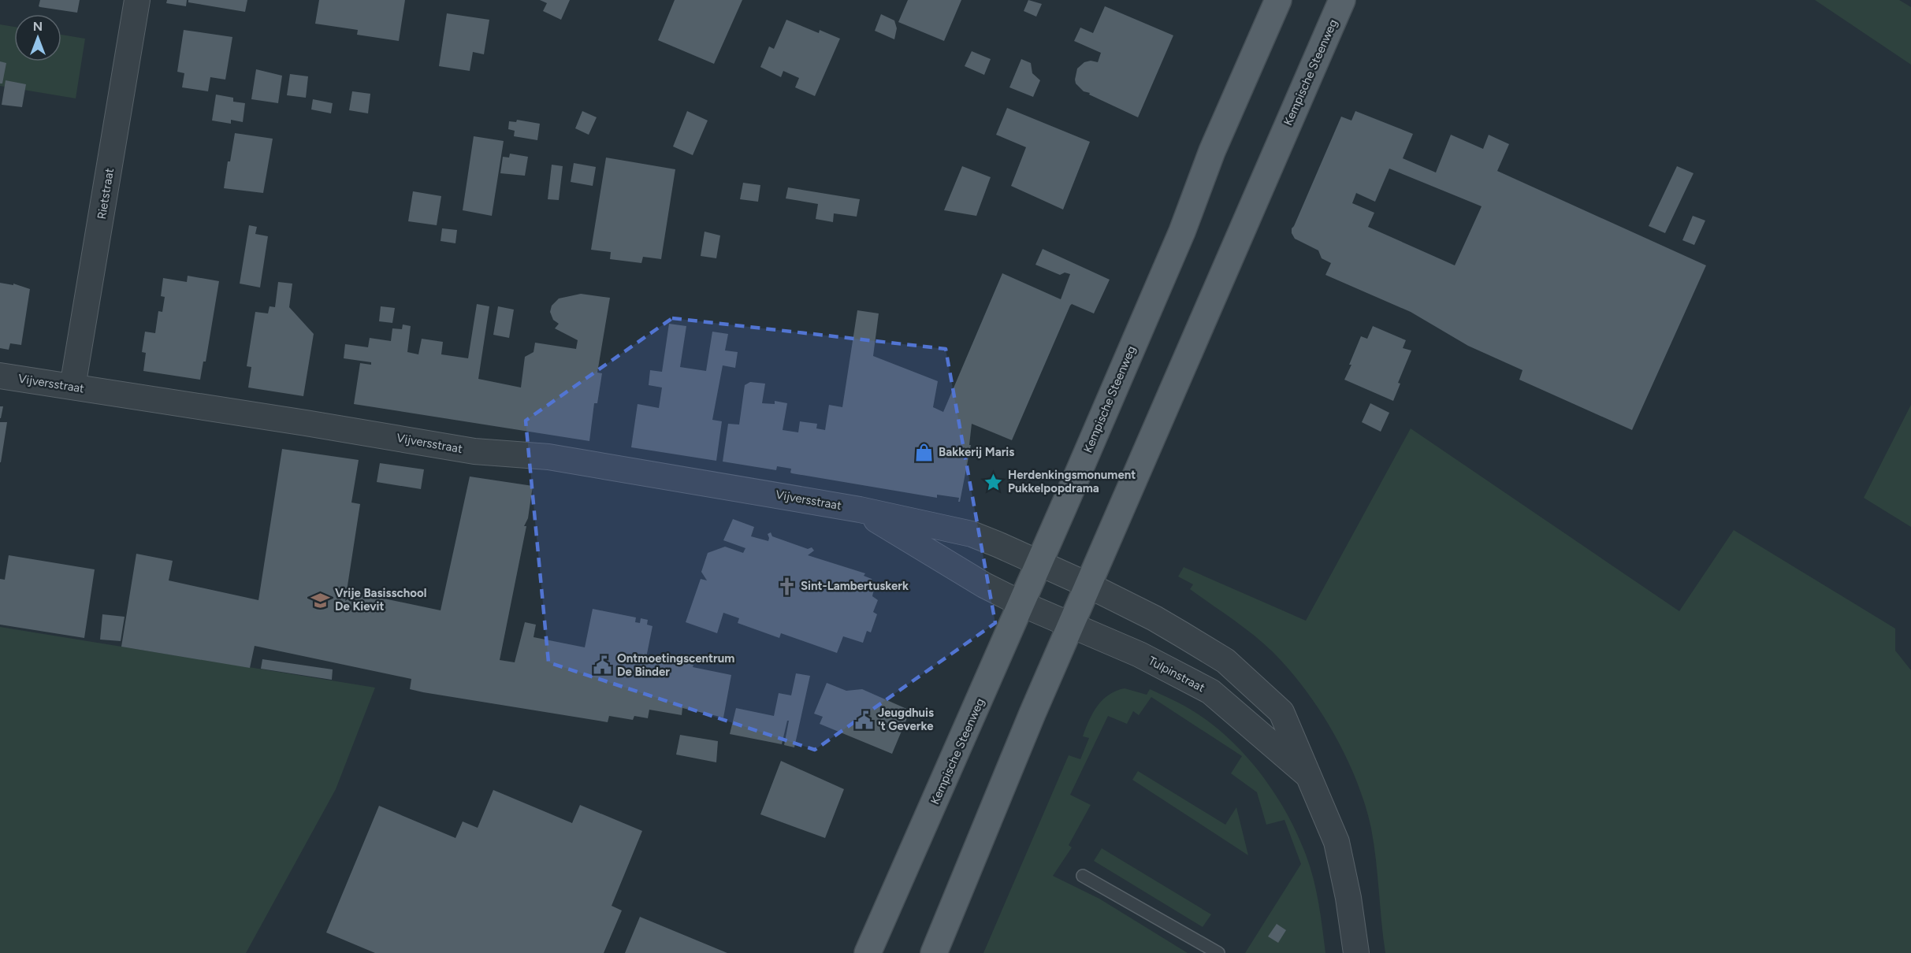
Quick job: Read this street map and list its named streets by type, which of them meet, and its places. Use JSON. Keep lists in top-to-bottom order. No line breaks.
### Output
{"streets":{"main road":["Kempische Steenweg"],"street":["Rietstraat","Vijversstraat","Tulpinstraat"]},"crossings":[["Kempische Steenweg","Vijversstraat"],["Kempische Steenweg","Tulpinstraat"],["Rietstraat","Vijversstraat"],["Vijversstraat","Tulpinstraat"]],"places":{"shop":["Bakkerij Maris"],"place":["Herdenkingsmonument Pukkelpopdrama"],"church":["Sint-Lambertuskerk"],"school or university":["Vrije Basisschool De Kievit"],"public building":["Ontmoetingscentrum De Binder","Jeugdhuis 't Geverke"]},"north":"top"}
